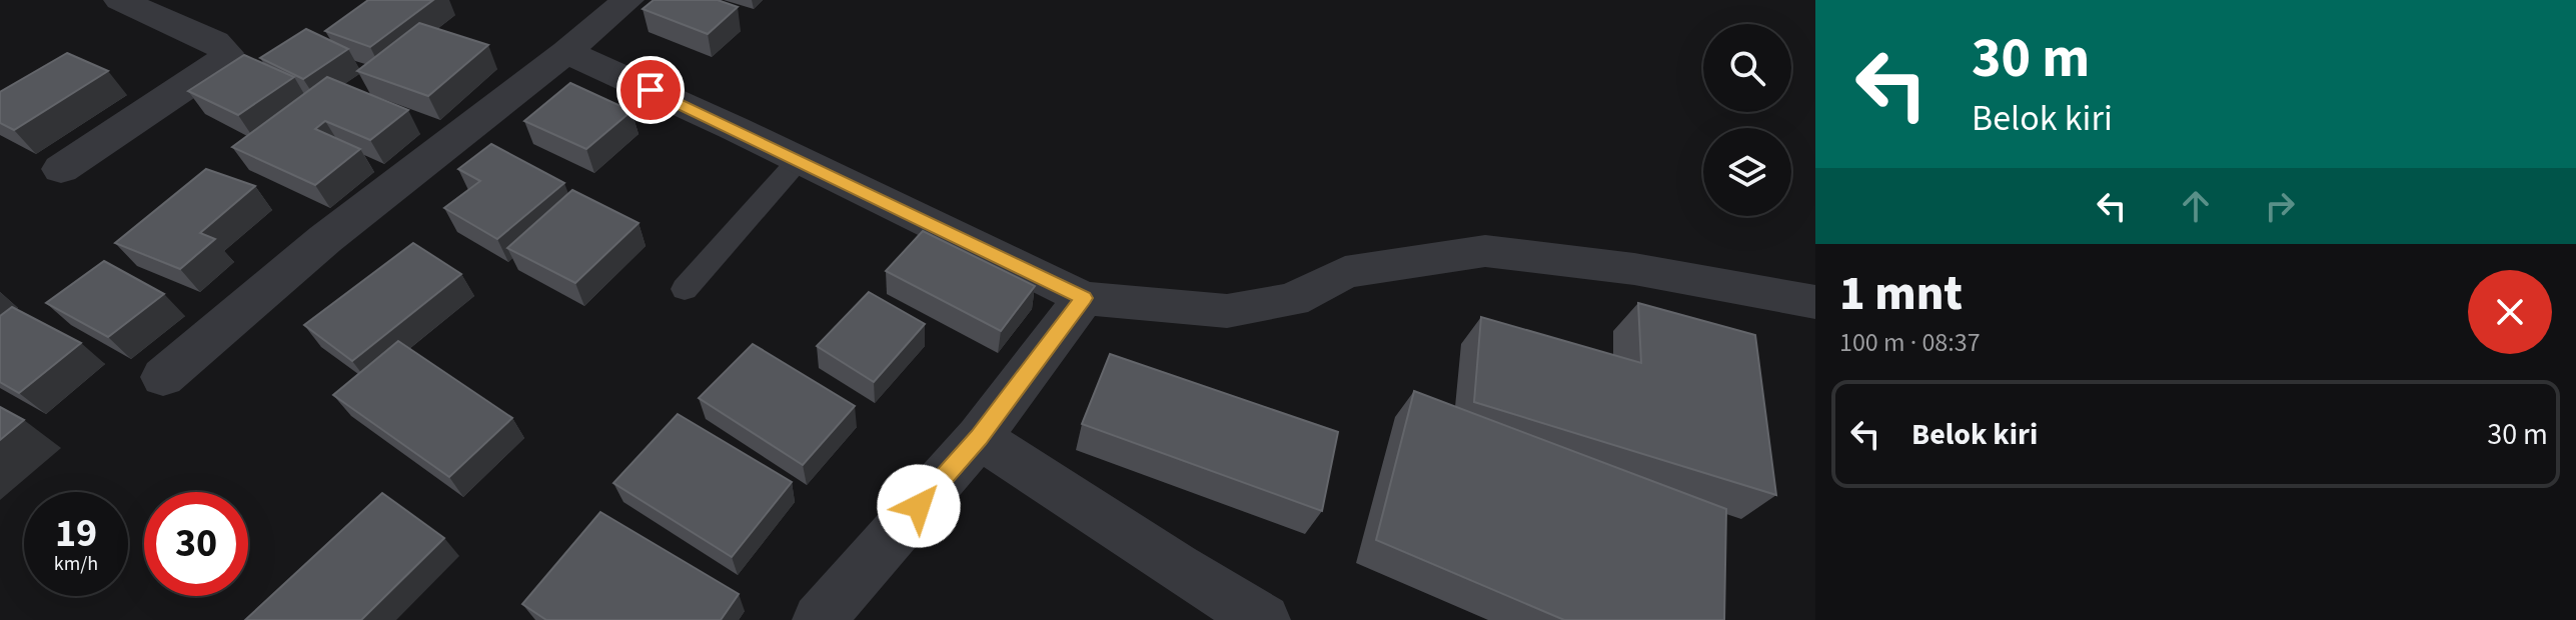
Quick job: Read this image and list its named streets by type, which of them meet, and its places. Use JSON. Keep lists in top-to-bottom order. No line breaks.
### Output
{"page":{"turn":["30 m","Belok kiri"],"heading":["1 mnt","100 m · 08:37"],"list":[{"name":"Belok kiri","value":"30 m"}],"speed":"19 km/h","limit":"30"}}
